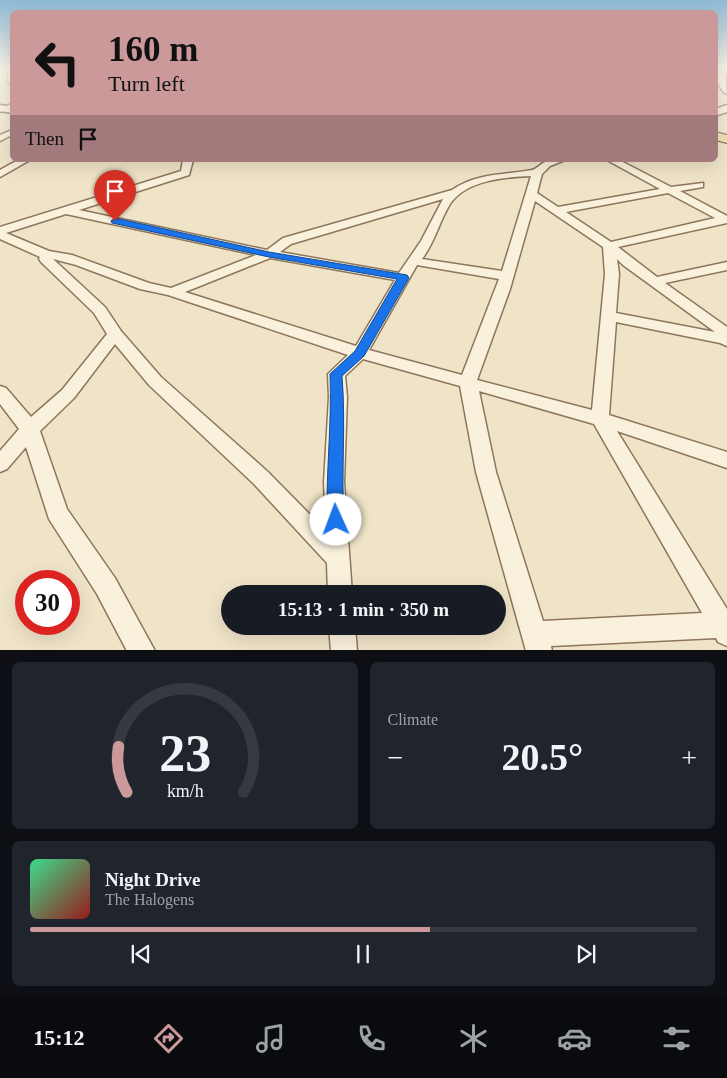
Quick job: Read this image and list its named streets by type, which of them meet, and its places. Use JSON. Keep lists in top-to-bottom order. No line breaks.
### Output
{"page":{"turn":["160 m","Turn left"],"then":"Then","limit":"30","trip":"15:13 · 1 min · 350 m","tile":"Climate","heat":["−","20.5°","+"],"song":["Night Drive","The Halogens"],"tabs":"15:12","gauge":["23","km/h"]}}
